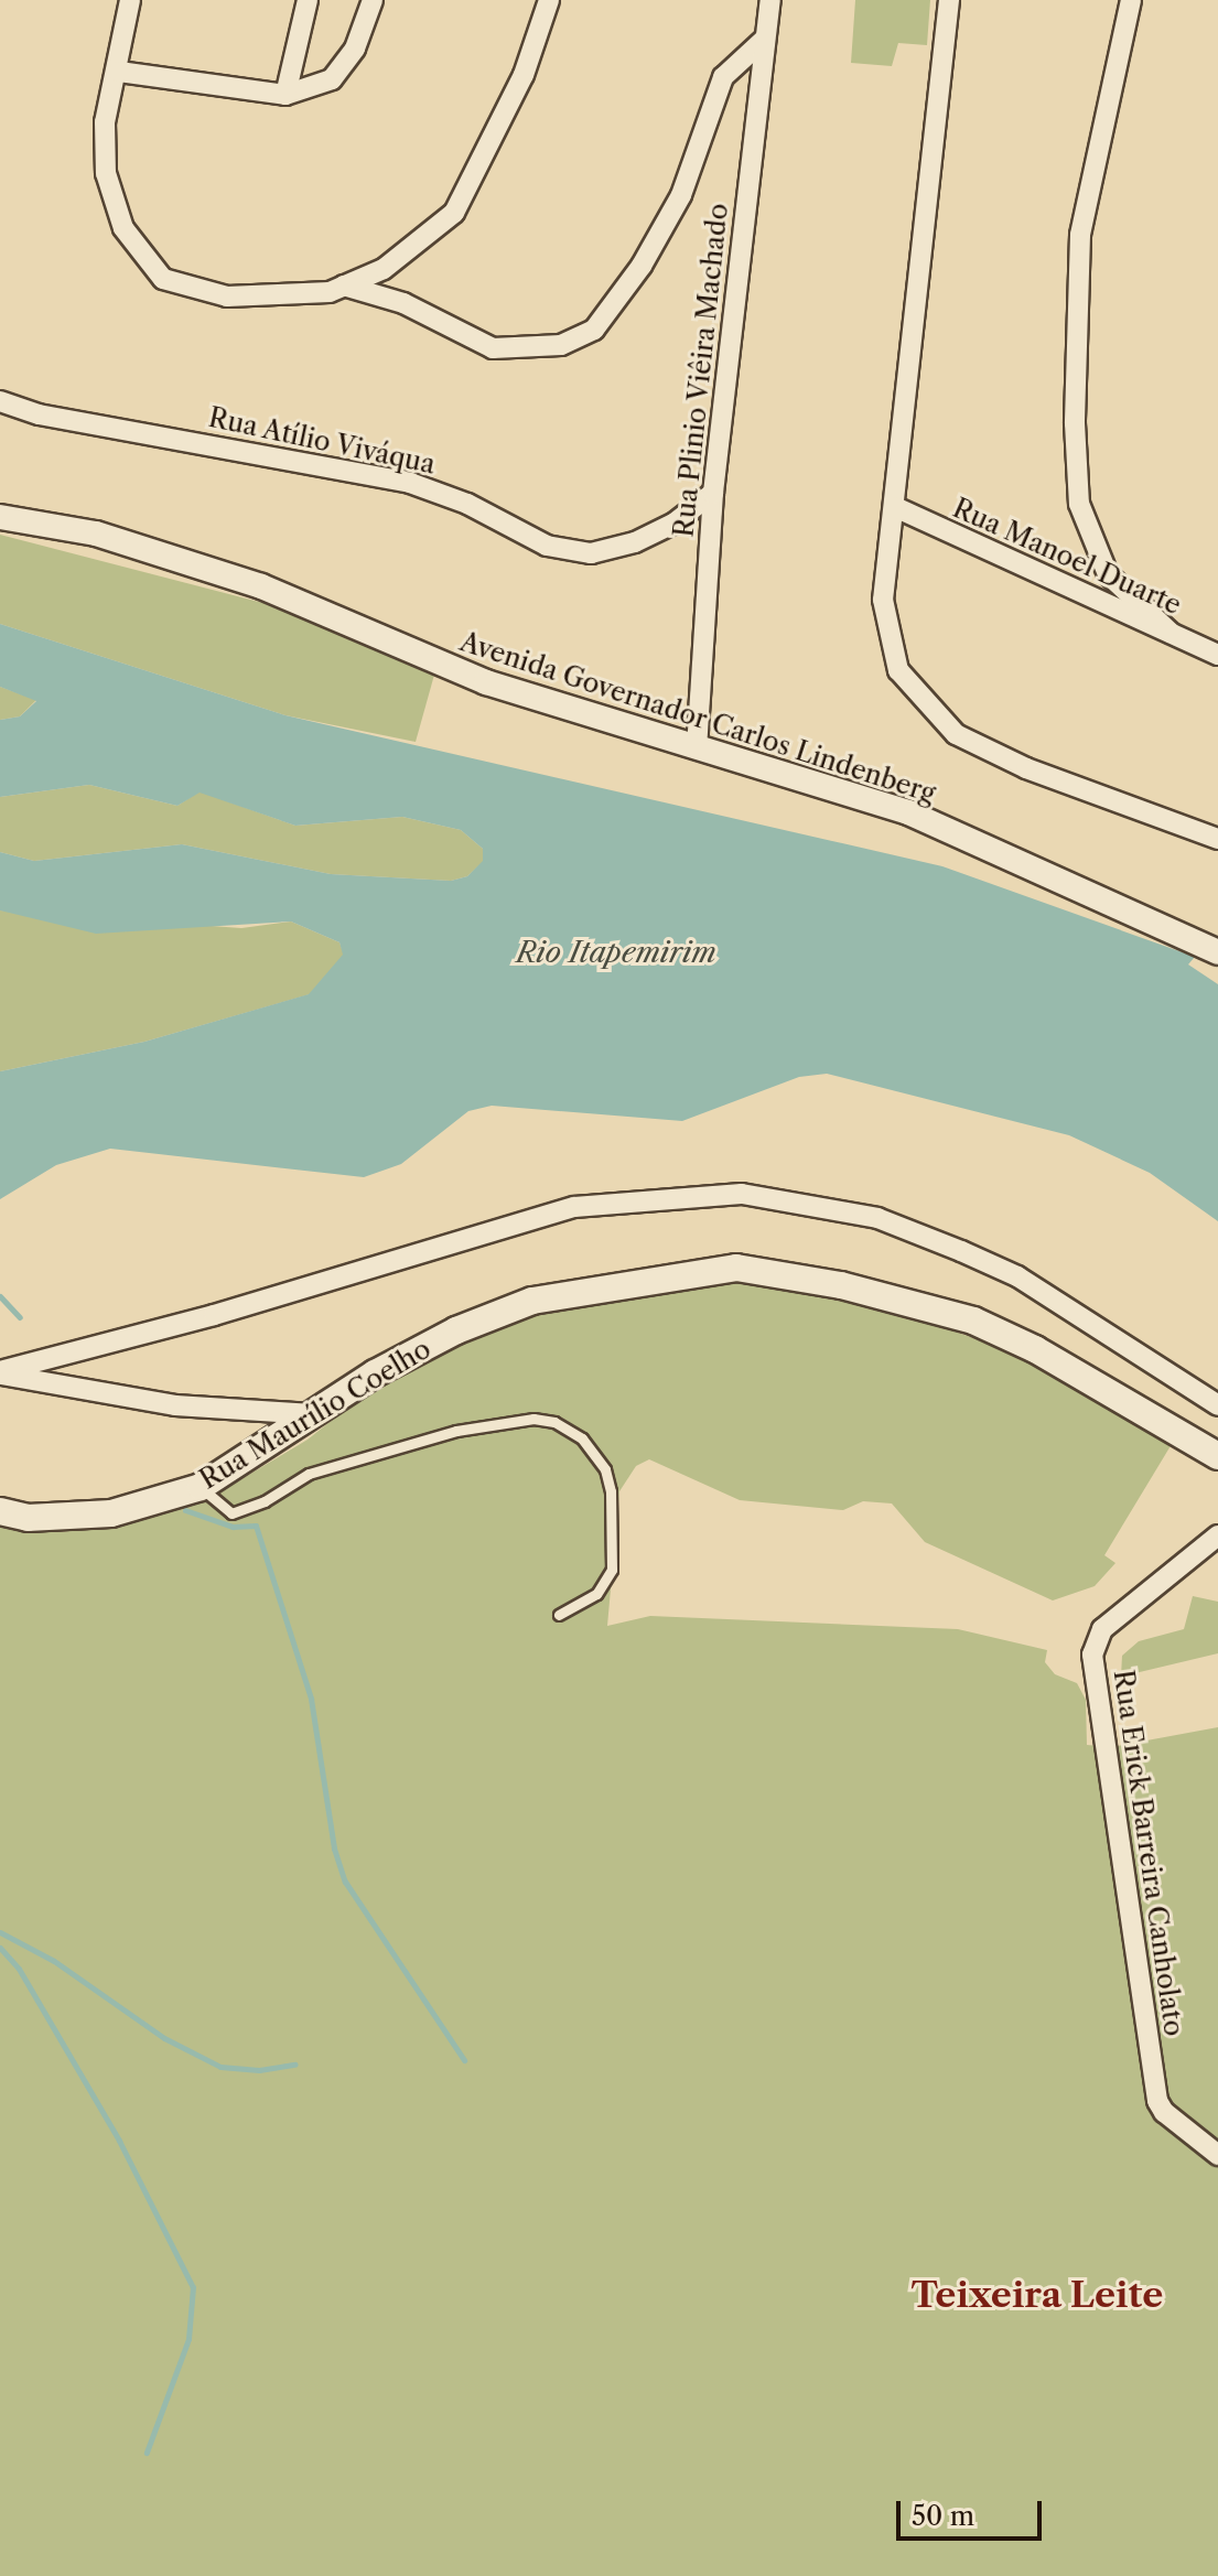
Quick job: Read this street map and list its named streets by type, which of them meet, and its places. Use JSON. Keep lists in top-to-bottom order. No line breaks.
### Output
{"streets":{"main road":["Rua Maurílio Coelho"],"street":["Rua Plinio Viêira Machado","Rua Atílio Viváqua","Rua Manoel Duarte","Avenida Governador Carlos Lindenberg","Rua Erick Barreira Canholato"]},"crossings":[["Rua Plinio Viêira Machado","Rua Atílio Viváqua"],["Rua Plinio Viêira Machado","Avenida Governador Carlos Lindenberg"]],"districts":["Teixeira Leite"],"water":["Rio Itapemirim"],"scale_bar":"50 m"}
